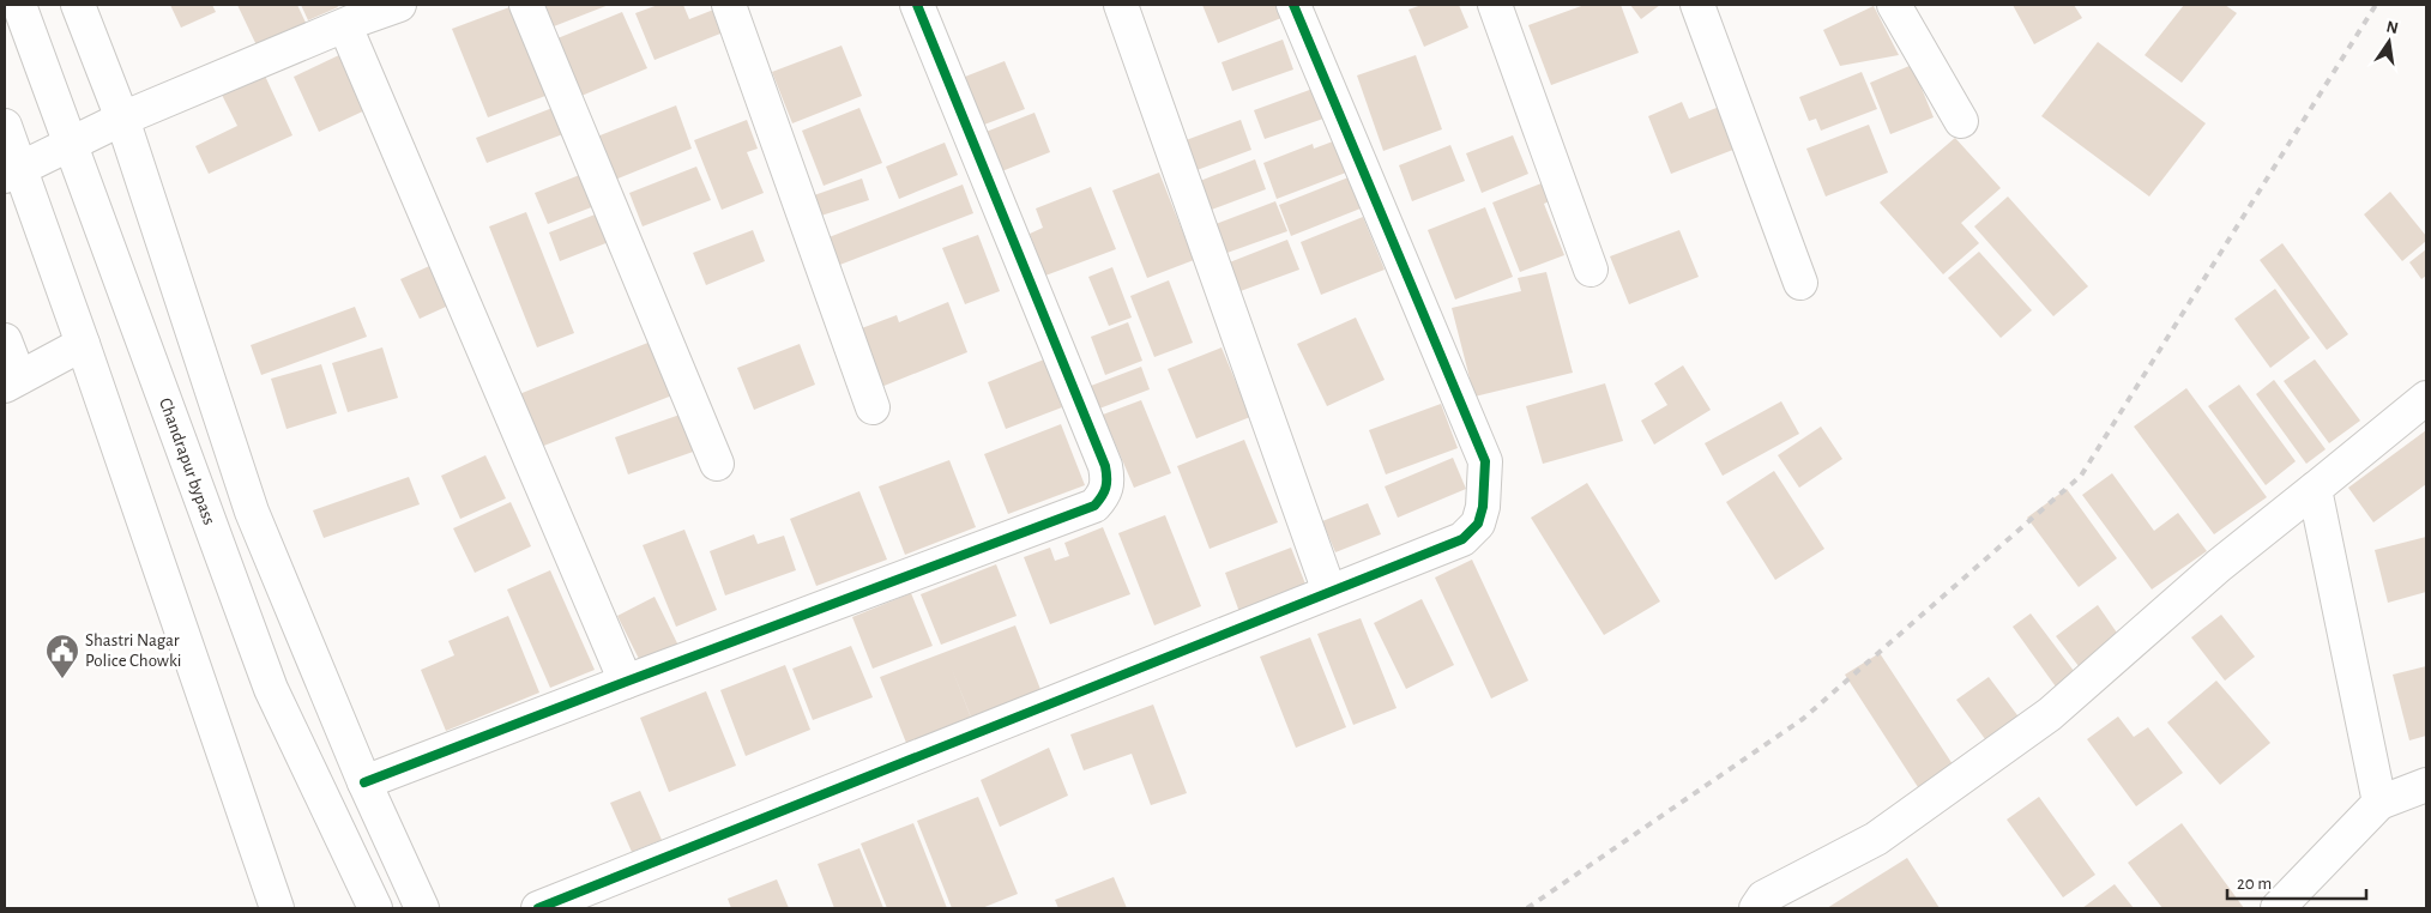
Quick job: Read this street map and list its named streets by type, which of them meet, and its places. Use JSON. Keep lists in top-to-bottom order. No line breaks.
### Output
{"streets":{"main road":["Chandrapur bypass"]},"places":{"public building":["Shastri Nagar Police Chowki"]},"scale_bar":"20 m","north":"top"}
